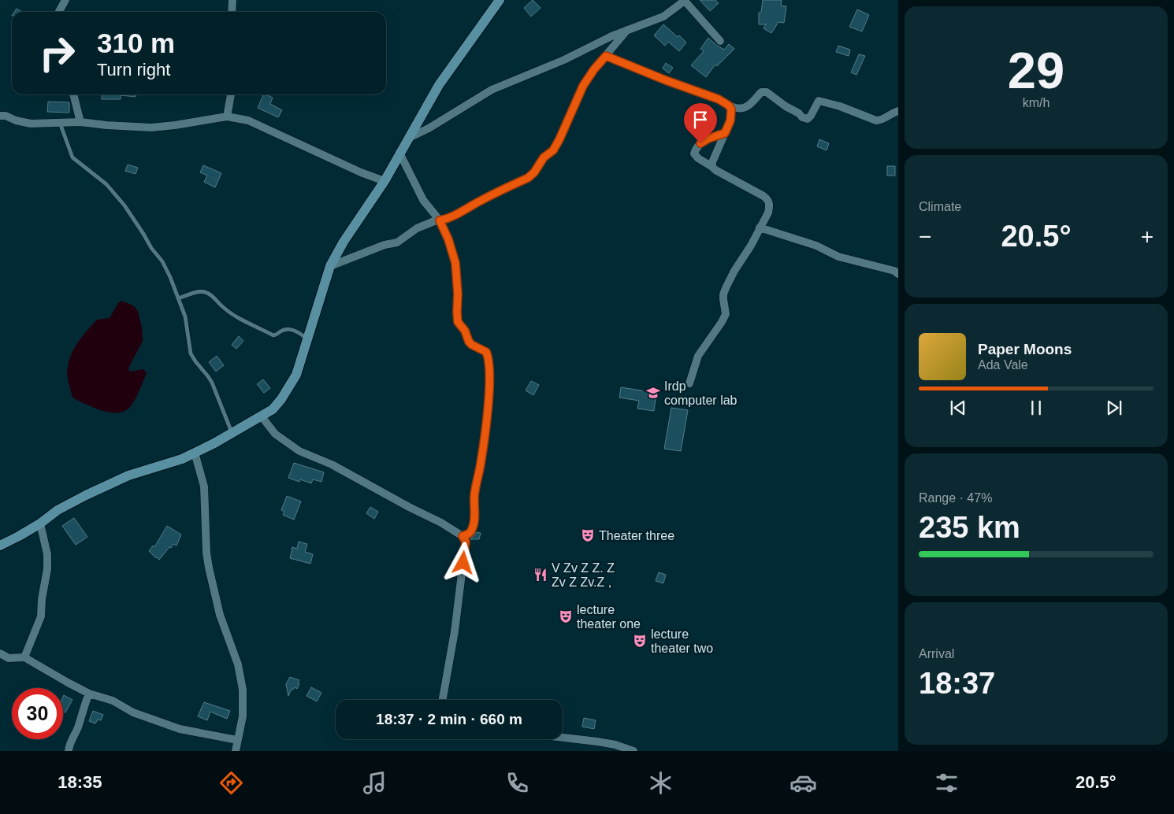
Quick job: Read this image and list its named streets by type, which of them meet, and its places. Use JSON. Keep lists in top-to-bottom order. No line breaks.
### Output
{"places":{"school or university":["Irdp computer lab"],"theatre":["Theater three","lecture theater one","lecture theater two"],"restaurant":["V Zv Z Z. Z Zv Z Zv.Z ,"]},"page":{"tile":[["29","km/h"],"Climate",["Range · 47%","235 km"],["Arrival","18:37"]],"turn":["310 m","Turn right"],"heat":["−","20.5°","+"],"song":["Paper Moons","Ada Vale"],"limit":"30","trip":"18:37 · 2 min · 660 m","tabs":["18:35","20.5°"]}}
